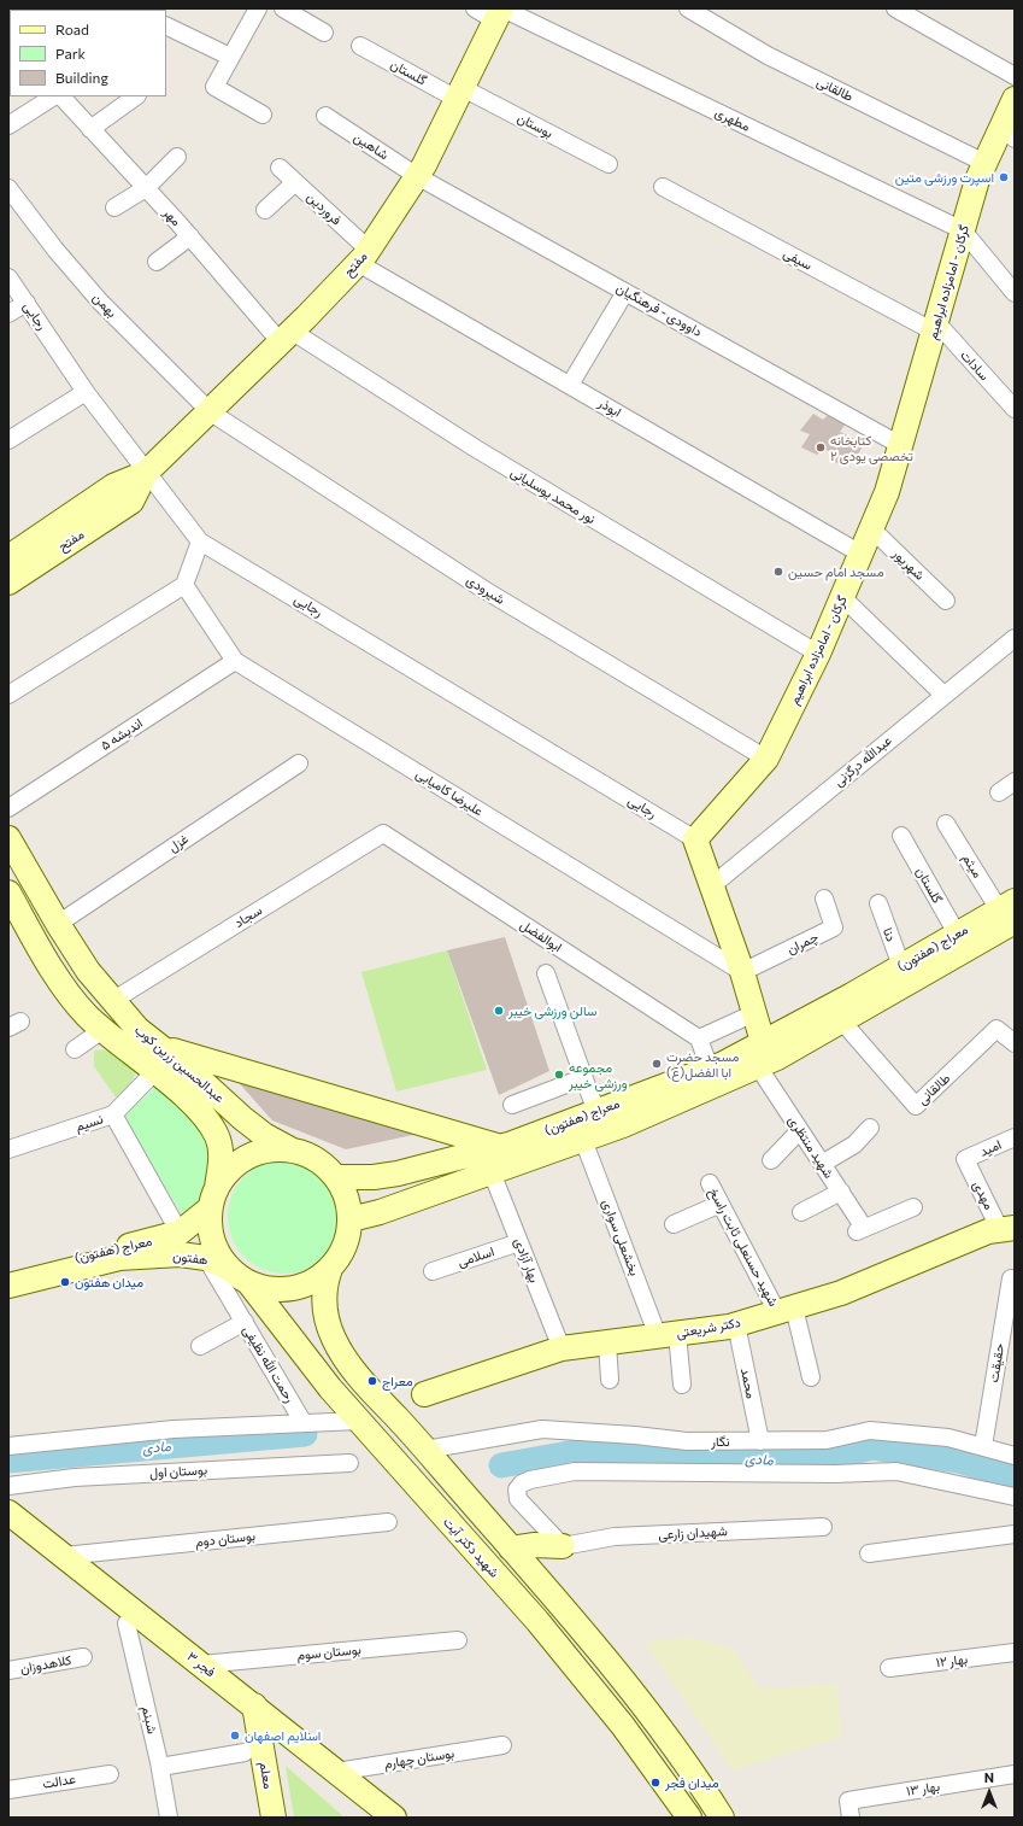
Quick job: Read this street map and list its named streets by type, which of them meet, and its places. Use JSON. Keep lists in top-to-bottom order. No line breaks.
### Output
{"streets":{"main road":["مفتح","گرکان - امامزاده ابراهیم","معراج (هفتون)","عبدالحسین زرین کوب","هفتون","دکتر شریعتی","شهید دکتر آیت","فجر ۳","معلم"],"street":["گلستان","طالقانی","مطهری","بوستان","شاهین","فروردین","مهر","سیفی","بهمن","داوودی - فرهنگیان","رجایی","سادات","ابوذر","نور محمد یوسلیانی","شهریور","شیرودی","اندیشه ۵","عبدالله درگزنی","علیرضا کامیابی","غزل","میثم","سجاد","دنا","ابوالفضل","چمران","نسیم","شهید منتظری","امید","مهدی","بخشعلی سواری","شهید حسنعلی ثابت راسخ","اسلامی","بهار آزادی","حقیقت","رحمت الله نظیفی","محمد","نگار","بوستان اول","شهیدان زارعی","بوستان دوم","بوستان سوم","بهار ۱۲","کلاهدوزان","شبنم","بوستان چهارم","عدالت","بهار ۱۳"]},"crossings":[["گلستان","بوستان"],["گلستان","مفتح"],["گلستان","معراج (هفتون)"],["طالقانی","گرکان - امامزاده ابراهیم"],["طالقانی","معراج (هفتون)"],["مطهری","مفتح"],["مطهری","گرکان - امامزاده ابراهیم"],["بوستان","مفتح"],["شاهین","مفتح"],["شاهین","داوودی - فرهنگیان"],["فروردین","مفتح"],["فروردین","ابوذر"],["مهر","مفتح"],["مهر","نور محمد یوسلیانی"],["سیفی","گرکان - امامزاده ابراهیم"],["سیفی","سادات"],["مفتح","بهمن"],["مفتح","داوودی - فرهنگیان"],["مفتح","رجایی"],["مفتح","ابوذر"],["مفتح","نور محمد یوسلیانی"],["مفتح","شیرودی"],["گرکان - امامزاده ابراهیم","داوودی - فرهنگیان"],["گرکان - امامزاده ابراهیم","رجایی"],["گرکان - امامزاده ابراهیم","سادات"],["گرکان - امامزاده ابراهیم","ابوذر"],["گرکان - امامزاده ابراهیم","نور محمد یوسلیانی"],["گرکان - امامزاده ابراهیم","شهریور"],["گرکان - امامزاده ابراهیم","شیرودی"],["بهمن","شیرودی"],["اندیشه ۵","علیرضا کامیابی"],["علیرضا کامیابی","چمران"],["غزل","عبدالحسین زرین کوب"],["میثم","معراج (هفتون)"],["سجاد","ابوالفضل"],["سجاد","عبدالحسین زرین کوب"],["دنا","معراج (هفتون)"],["معراج (هفتون)","عبدالحسین زرین کوب"],["معراج (هفتون)","شهید منتظری"],["معراج (هفتون)","بخشعلی سواری"],["معراج (هفتون)","هفتون"],["معراج (هفتون)","بهار آزادی"],["معراج (هفتون)","شهید دکتر آیت"],["عبدالحسین زرین کوب","نسیم"],["عبدالحسین زرین کوب","هفتون"],["عبدالحسین زرین کوب","شهید دکتر آیت"],["امید","مهدی"],["مهدی","دکتر شریعتی"],["بخشعلی سواری","دکتر شریعتی"],["شهید حسنعلی ثابت راسخ","دکتر شریعتی"],["اسلامی","بهار آزادی"],["هفتون","رحمت الله نظیفی"],["هفتون","شهید دکتر آیت"],["بهار آزادی","دکتر شریعتی"],["دکتر شریعتی","محمد"],["حقیقت","نگار"],["محمد","نگار"],["بوستان دوم","فجر ۳"],["بوستان سوم","فجر ۳"],["فجر ۳","بوستان چهارم"],["فجر ۳","معلم"]],"water":["مادی"],"places":["اسپرت ورزشی متین","کتابخانه تخصصی یودی ۲","مسجد امام حسین","سالن ورزشی خیبر","مسجد حضرت ابا الفضل(ع)","مجموعه ورزشی خیبر","میدان هفتون","معراج","اسلایم اصفهان","میدان فجر"],"legend":["Road","Park","Building"],"north":"top"}
